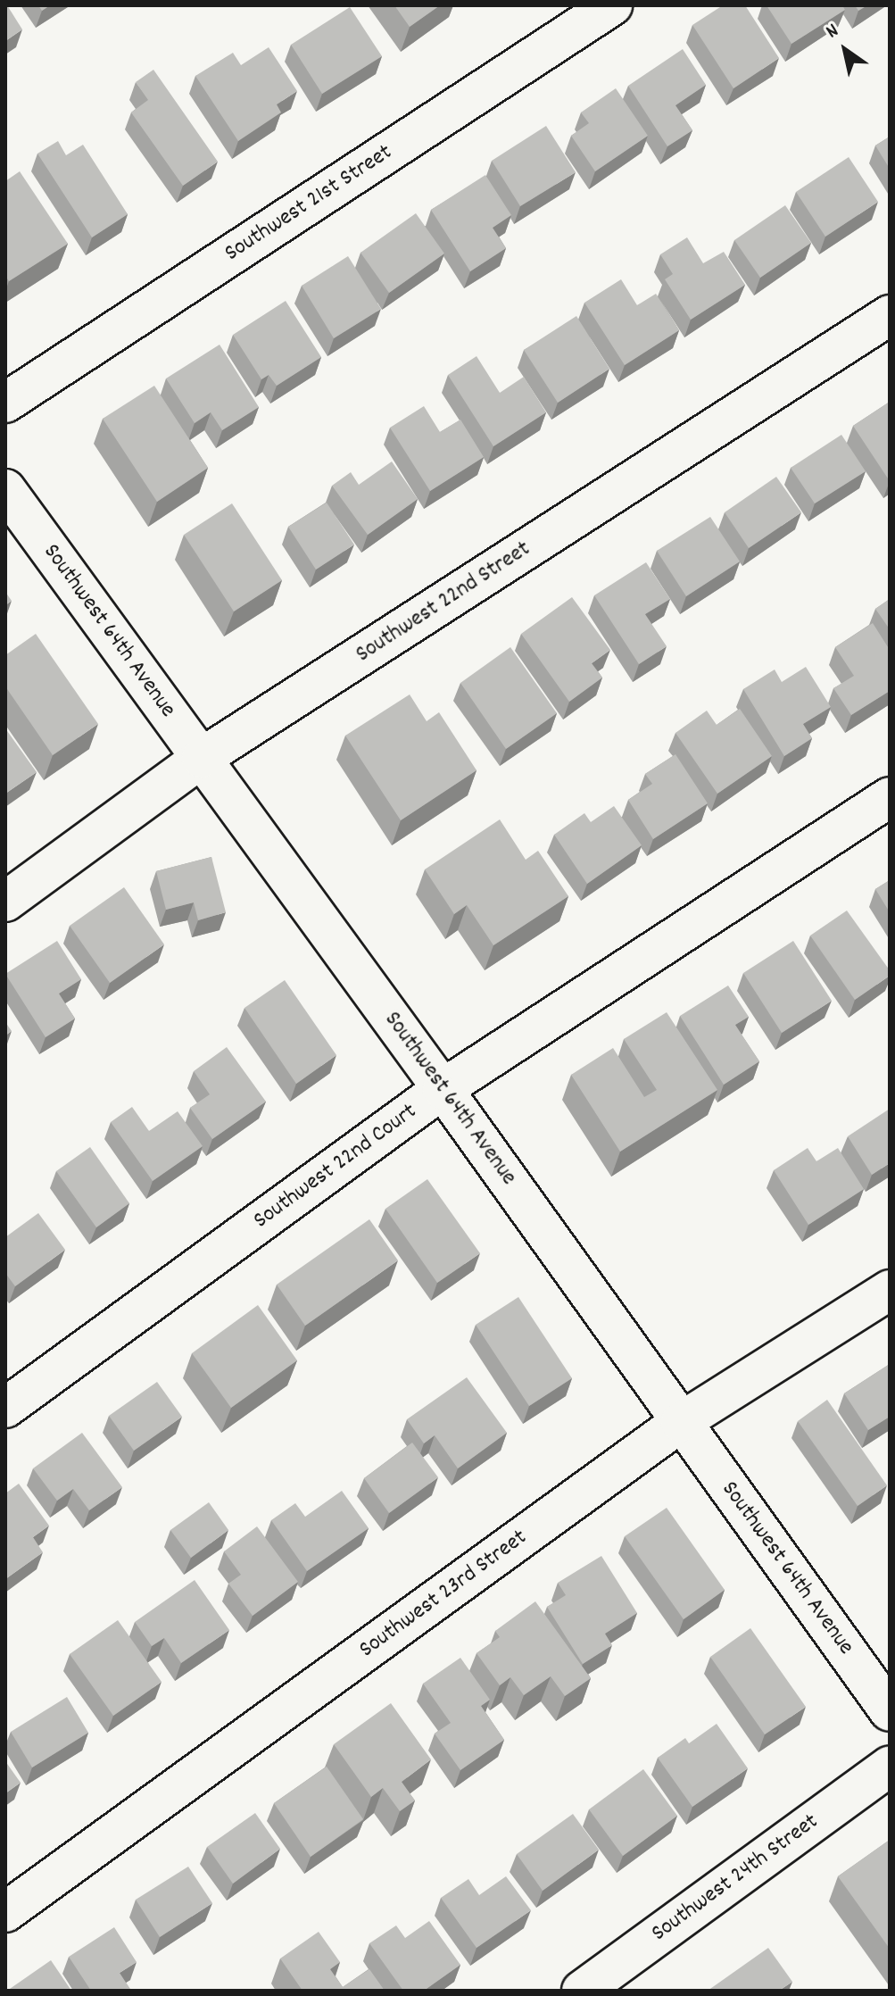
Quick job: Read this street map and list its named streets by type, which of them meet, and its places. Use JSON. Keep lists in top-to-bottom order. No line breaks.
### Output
{"streets":{"street":["Southwest 21st Street","Southwest 22nd Street","Southwest 64th Avenue","Southwest 22nd Court","Southwest 23rd Street","Southwest 24th Street"]},"crossings":[["Southwest 22nd Street","Southwest 64th Avenue"],["Southwest 64th Avenue","Southwest 22nd Court"],["Southwest 64th Avenue","Southwest 23rd Street"]],"north":"top left"}
